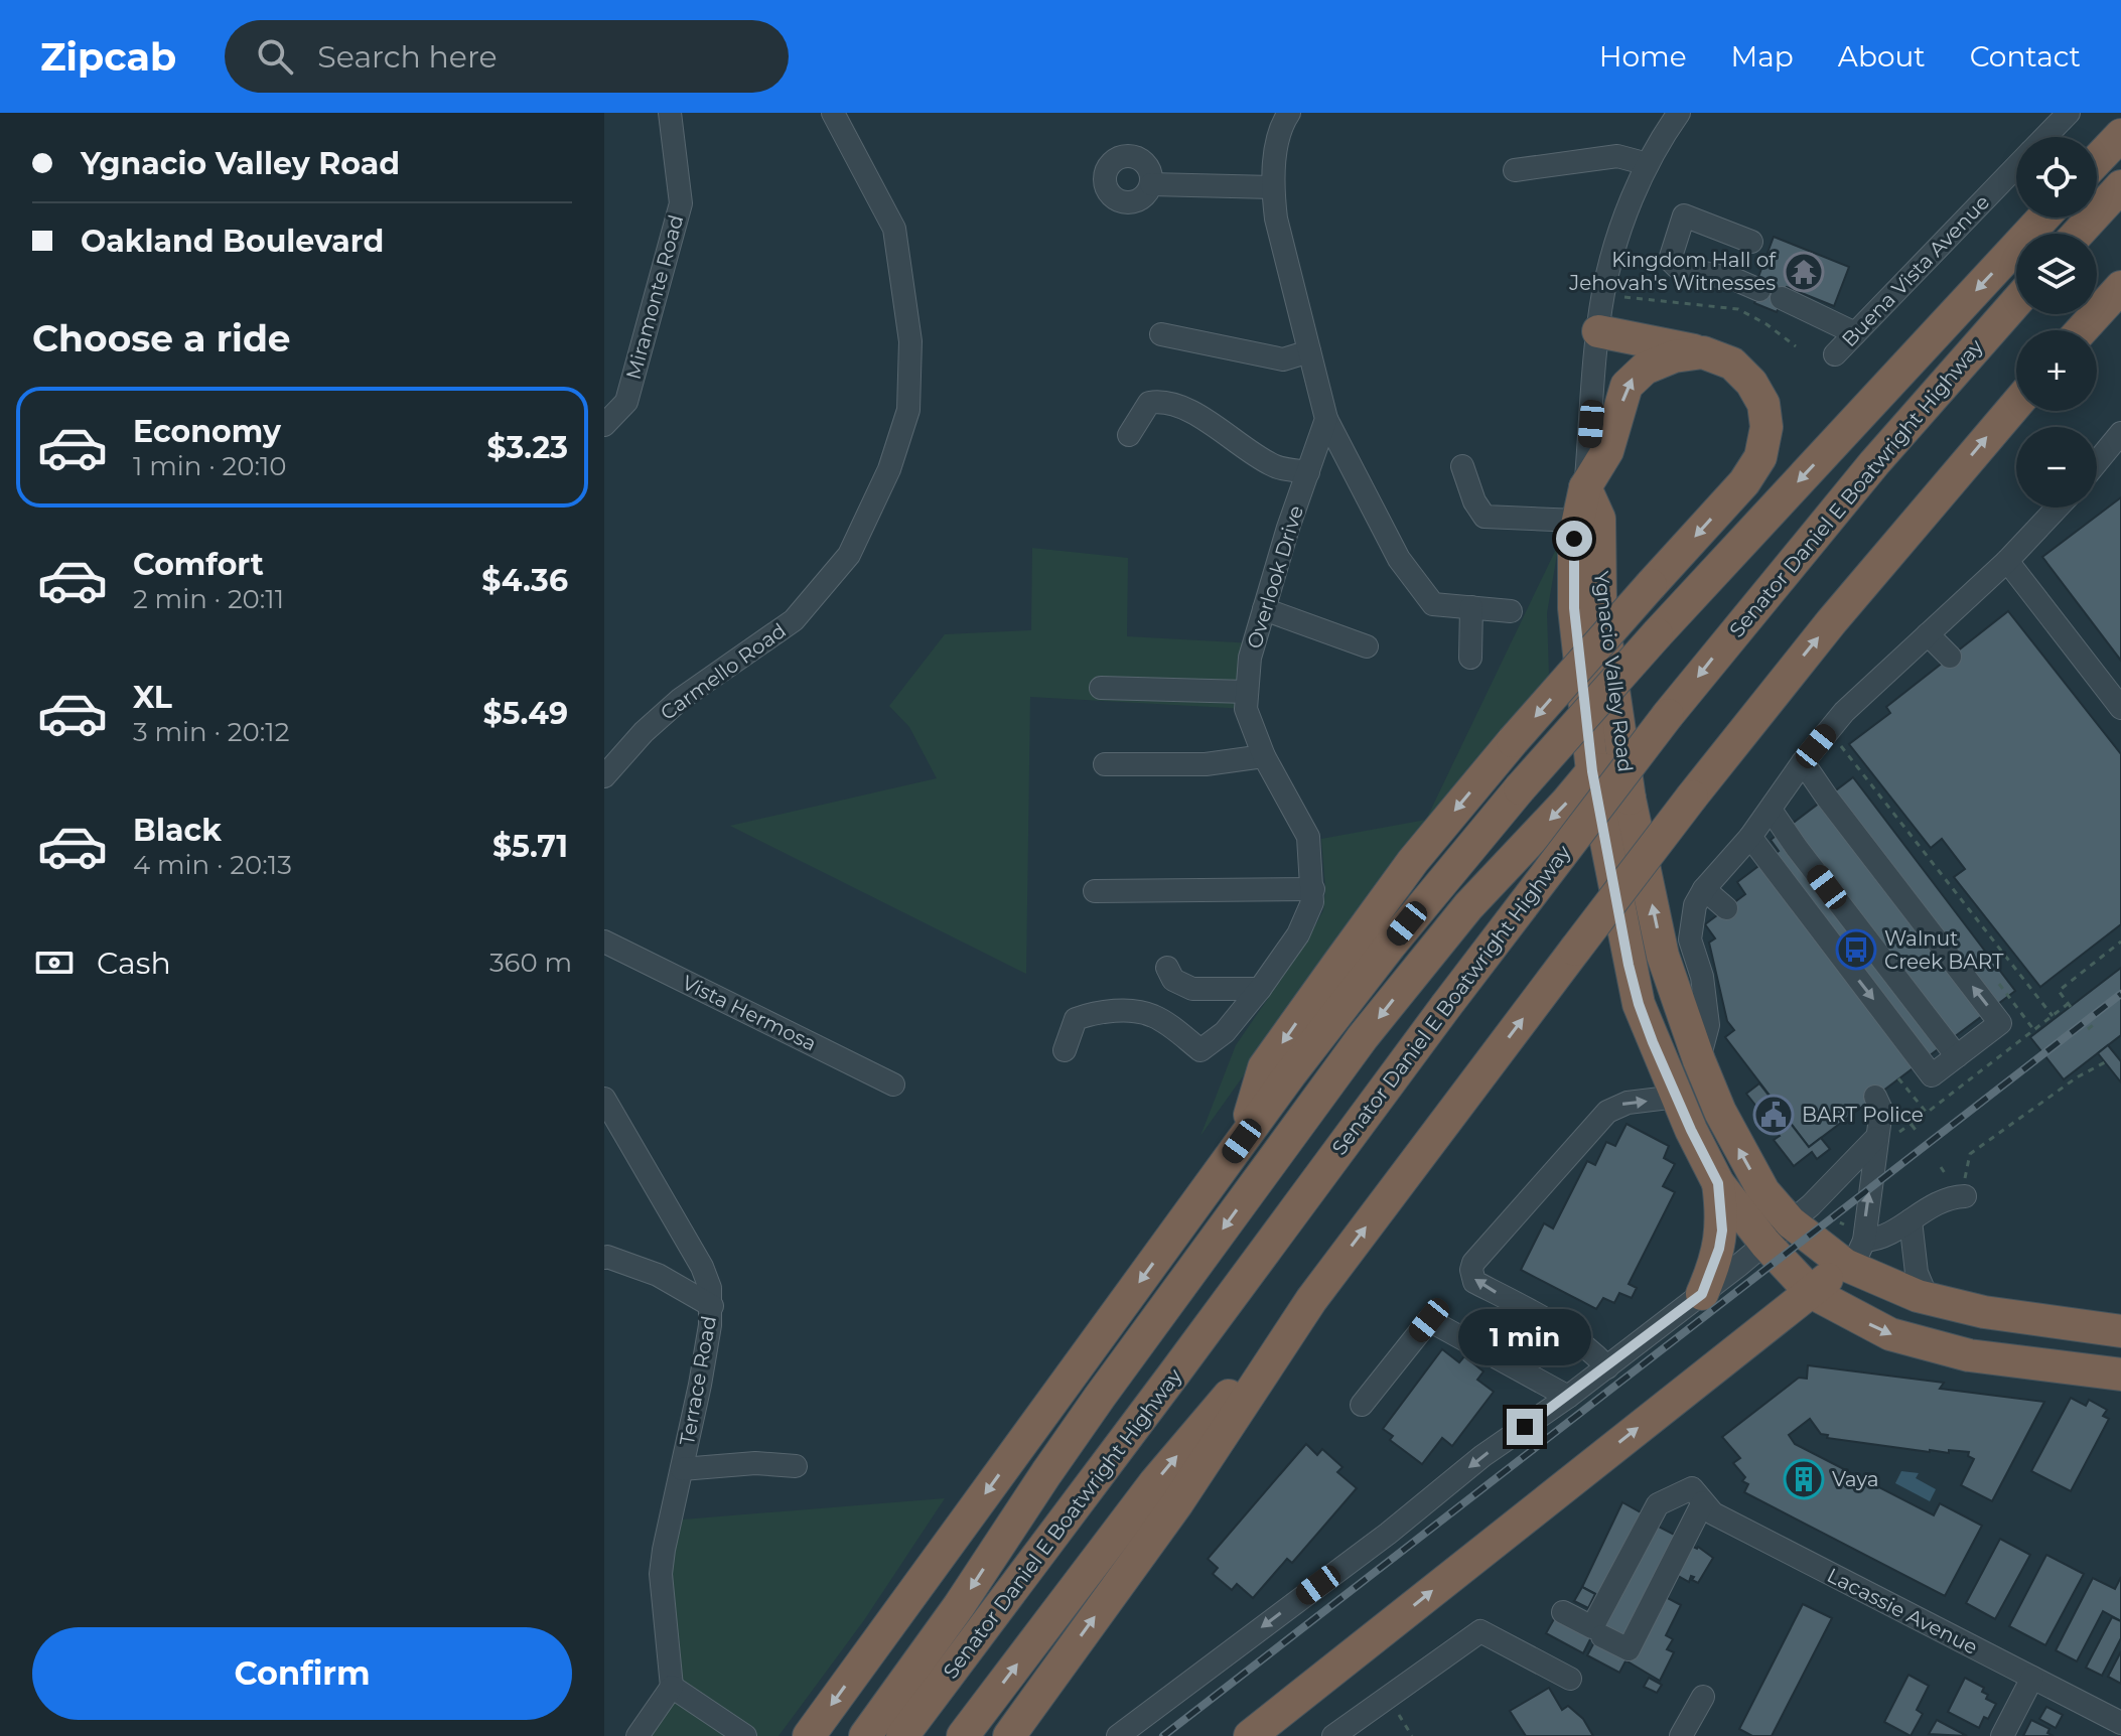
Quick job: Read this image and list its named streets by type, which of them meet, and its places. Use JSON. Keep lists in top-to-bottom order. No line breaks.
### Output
{"streets":{"highway":["Senator Daniel E Boatwright Highway","Ygnacio Valley Road"],"street":["Buena Vista Avenue","Miramonte Road","Overlook Drive","Carmello Road","Vista Hermosa","Terrace Road","Lacassie Avenue"]},"places":{"temple":["Kingdom Hall of Jehovah's Witnesses"],"bus stop":["Walnut Creek BART"],"public building":["BART Police"],"building":["Vaya"]},"page":{"header":"Zipcab","search":"Search here","nav":["Home","Map","About","Contact"],"banner":["Ygnacio Valley Road","Oakland Boulevard"],"map_buttons":["+","−"],"heading":"Choose a ride","list":[{"name":"Economy","note":"1 min · 20:10","value":"$3.23"},{"name":"Comfort","note":"2 min · 20:11","value":"$4.36"},{"name":"XL","note":"3 min · 20:12","value":"$5.49"},{"name":"Black","note":"4 min · 20:13","value":"$5.71"}],"pay":["Cash","360 m"],"bubble":"1 min","buttons":"Confirm"}}
